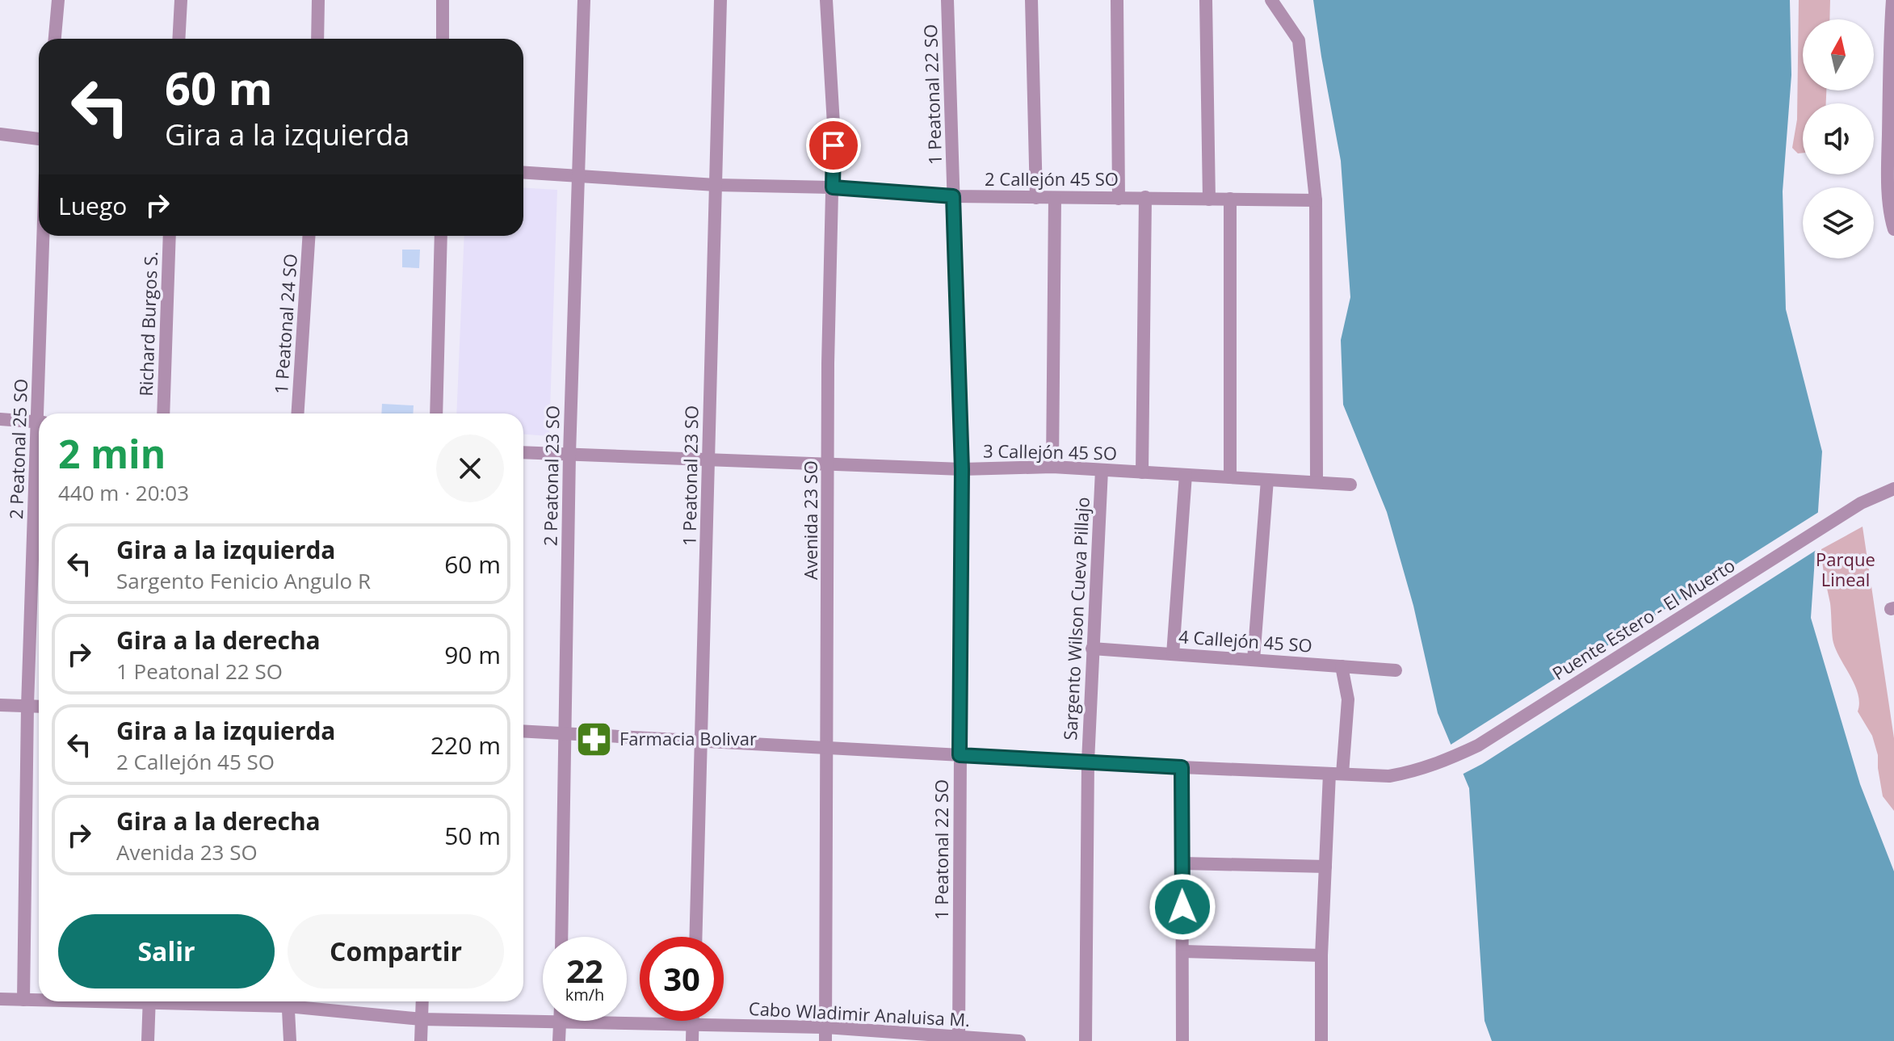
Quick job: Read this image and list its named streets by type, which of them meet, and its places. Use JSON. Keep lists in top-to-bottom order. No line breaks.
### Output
{"streets":{"street":["1 Peatonal 22 SO","2 Callejón 45 SO","Richard Burgos S.","1 Peatonal 24 SO","2 Peatonal 25 SO","3 Callejón 45 SO","2 Peatonal 23 SO","1 Peatonal 23 SO","Avenida 23 SO","Sargento Wilson Cueva Pillajo","Puente Estero - El Muerto","4 Callejón 45 SO","Cabo Wladimir Analuisa M."]},"crossings":[["1 Peatonal 22 SO","2 Callejón 45 SO"],["1 Peatonal 22 SO","3 Callejón 45 SO"],["1 Peatonal 22 SO","Puente Estero - El Muerto"],["1 Peatonal 22 SO","Cabo Wladimir Analuisa M."],["2 Callejón 45 SO","2 Peatonal 23 SO"],["2 Callejón 45 SO","1 Peatonal 23 SO"],["2 Callejón 45 SO","Avenida 23 SO"],["2 Peatonal 25 SO","Cabo Wladimir Analuisa M."],["3 Callejón 45 SO","2 Peatonal 23 SO"],["3 Callejón 45 SO","1 Peatonal 23 SO"],["3 Callejón 45 SO","Avenida 23 SO"],["3 Callejón 45 SO","Sargento Wilson Cueva Pillajo"],["2 Peatonal 23 SO","Puente Estero - El Muerto"],["1 Peatonal 23 SO","Puente Estero - El Muerto"],["Avenida 23 SO","Puente Estero - El Muerto"],["Avenida 23 SO","Cabo Wladimir Analuisa M."],["Sargento Wilson Cueva Pillajo","Puente Estero - El Muerto"],["Sargento Wilson Cueva Pillajo","4 Callejón 45 SO"]],"parks":["Parque Lineal"],"places":{"pharmacy":["Farmacia Bolivar"]},"north":"top","page":{"turn":["60 m","Gira a la izquierda"],"then":"Luego","heading":["2 min","440 m · 20:03"],"list":[{"name":"Gira a la izquierda","note":"Sargento Fenicio Angulo R","value":"60 m"},{"name":"Gira a la derecha","note":"1 Peatonal 22 SO","value":"90 m"},{"name":"Gira a la izquierda","note":"2 Callejón 45 SO","value":"220 m"},{"name":"Gira a la derecha","note":"Avenida 23 SO","value":"50 m"}],"buttons":["Salir","Compartir"],"speed":"22 km/h","limit":"30"}}
